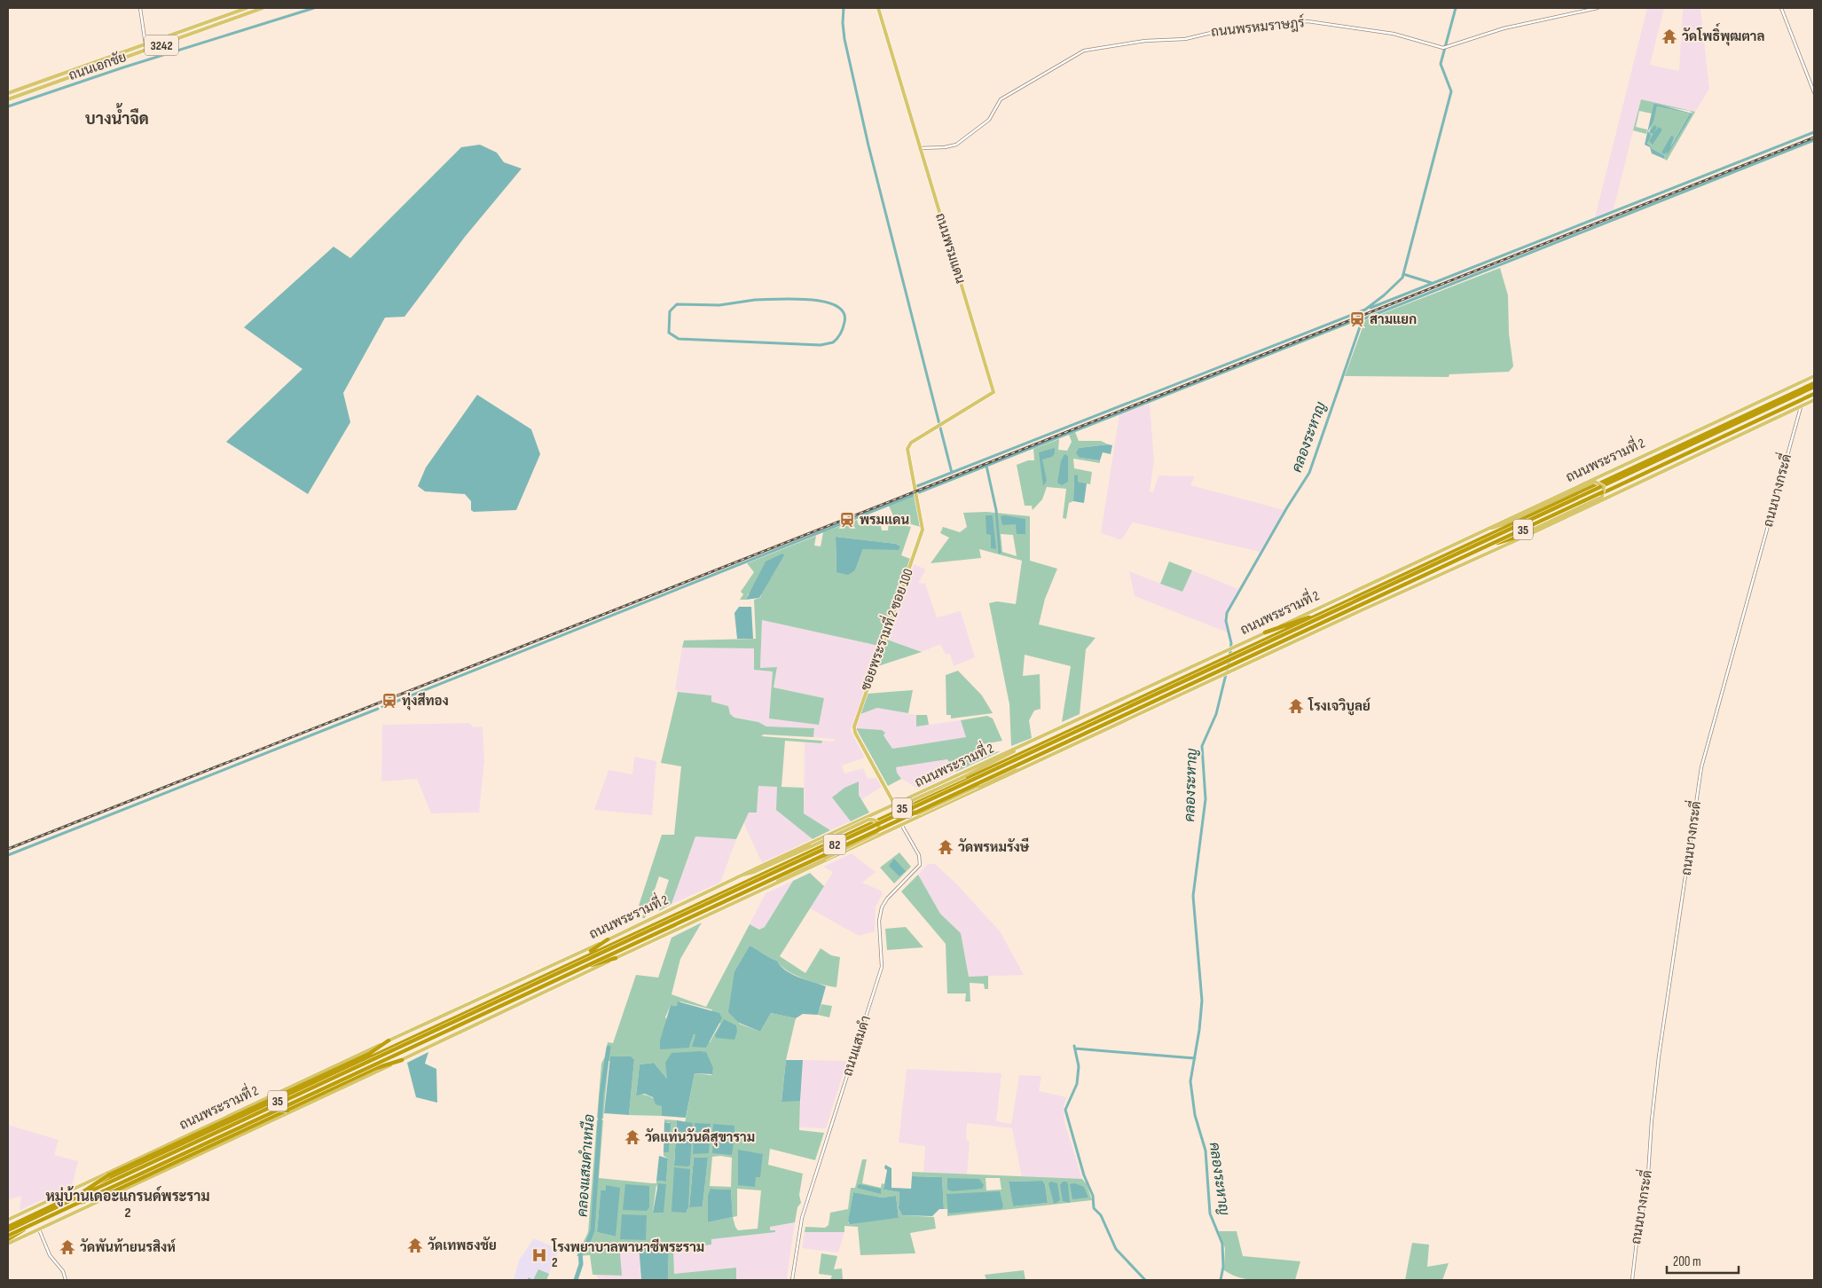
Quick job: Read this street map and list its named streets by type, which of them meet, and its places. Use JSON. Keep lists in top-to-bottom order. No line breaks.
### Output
{"streets":{"highway":["ถนนพระรามที่ 2","35","82"],"main road":["3242","ถนนเอกชัย","ถนนพรมแดน","ซอยพระรามที่ 2 ซอย 100"],"street":["ถนนพรหมราษฎร์","ถนนบางกระดี่","ถนนแสมดำ"]},"crossings":[["ถนนพรหมราษฎร์","ถนนพรมแดน"],["ถนนพรมแดน","ซอยพระรามที่ 2 ซอย 100"],["ถนนพระรามที่ 2","ซอยพระรามที่ 2 ซอย 100"],["ถนนพระรามที่ 2","82"],["ถนนบางกระดี่","35"],["35","ถนนแสมดำ"]],"districts":["บางน้ำจืด","หมู่บ้านเดอะแกรนด์พระราม 2"],"water":["คลองระหาญ","คลองแสมดำเหนือ"],"places":{"temple":["วัดโพธิ์พุฒตาล","โรงเจวิบูลย์","วัดพรหมรังษี","วัดแท่นวันดีสุขาราม","วัดเทพธงชัย","วัดพันท้ายนรสิงห์"],"station":["สามแยก","พรมแดน","ทุ่งสีทอง"],"hospital":["โรงพยาบาลพานาซีพระราม 2"]},"scale_bar":"200 m"}
